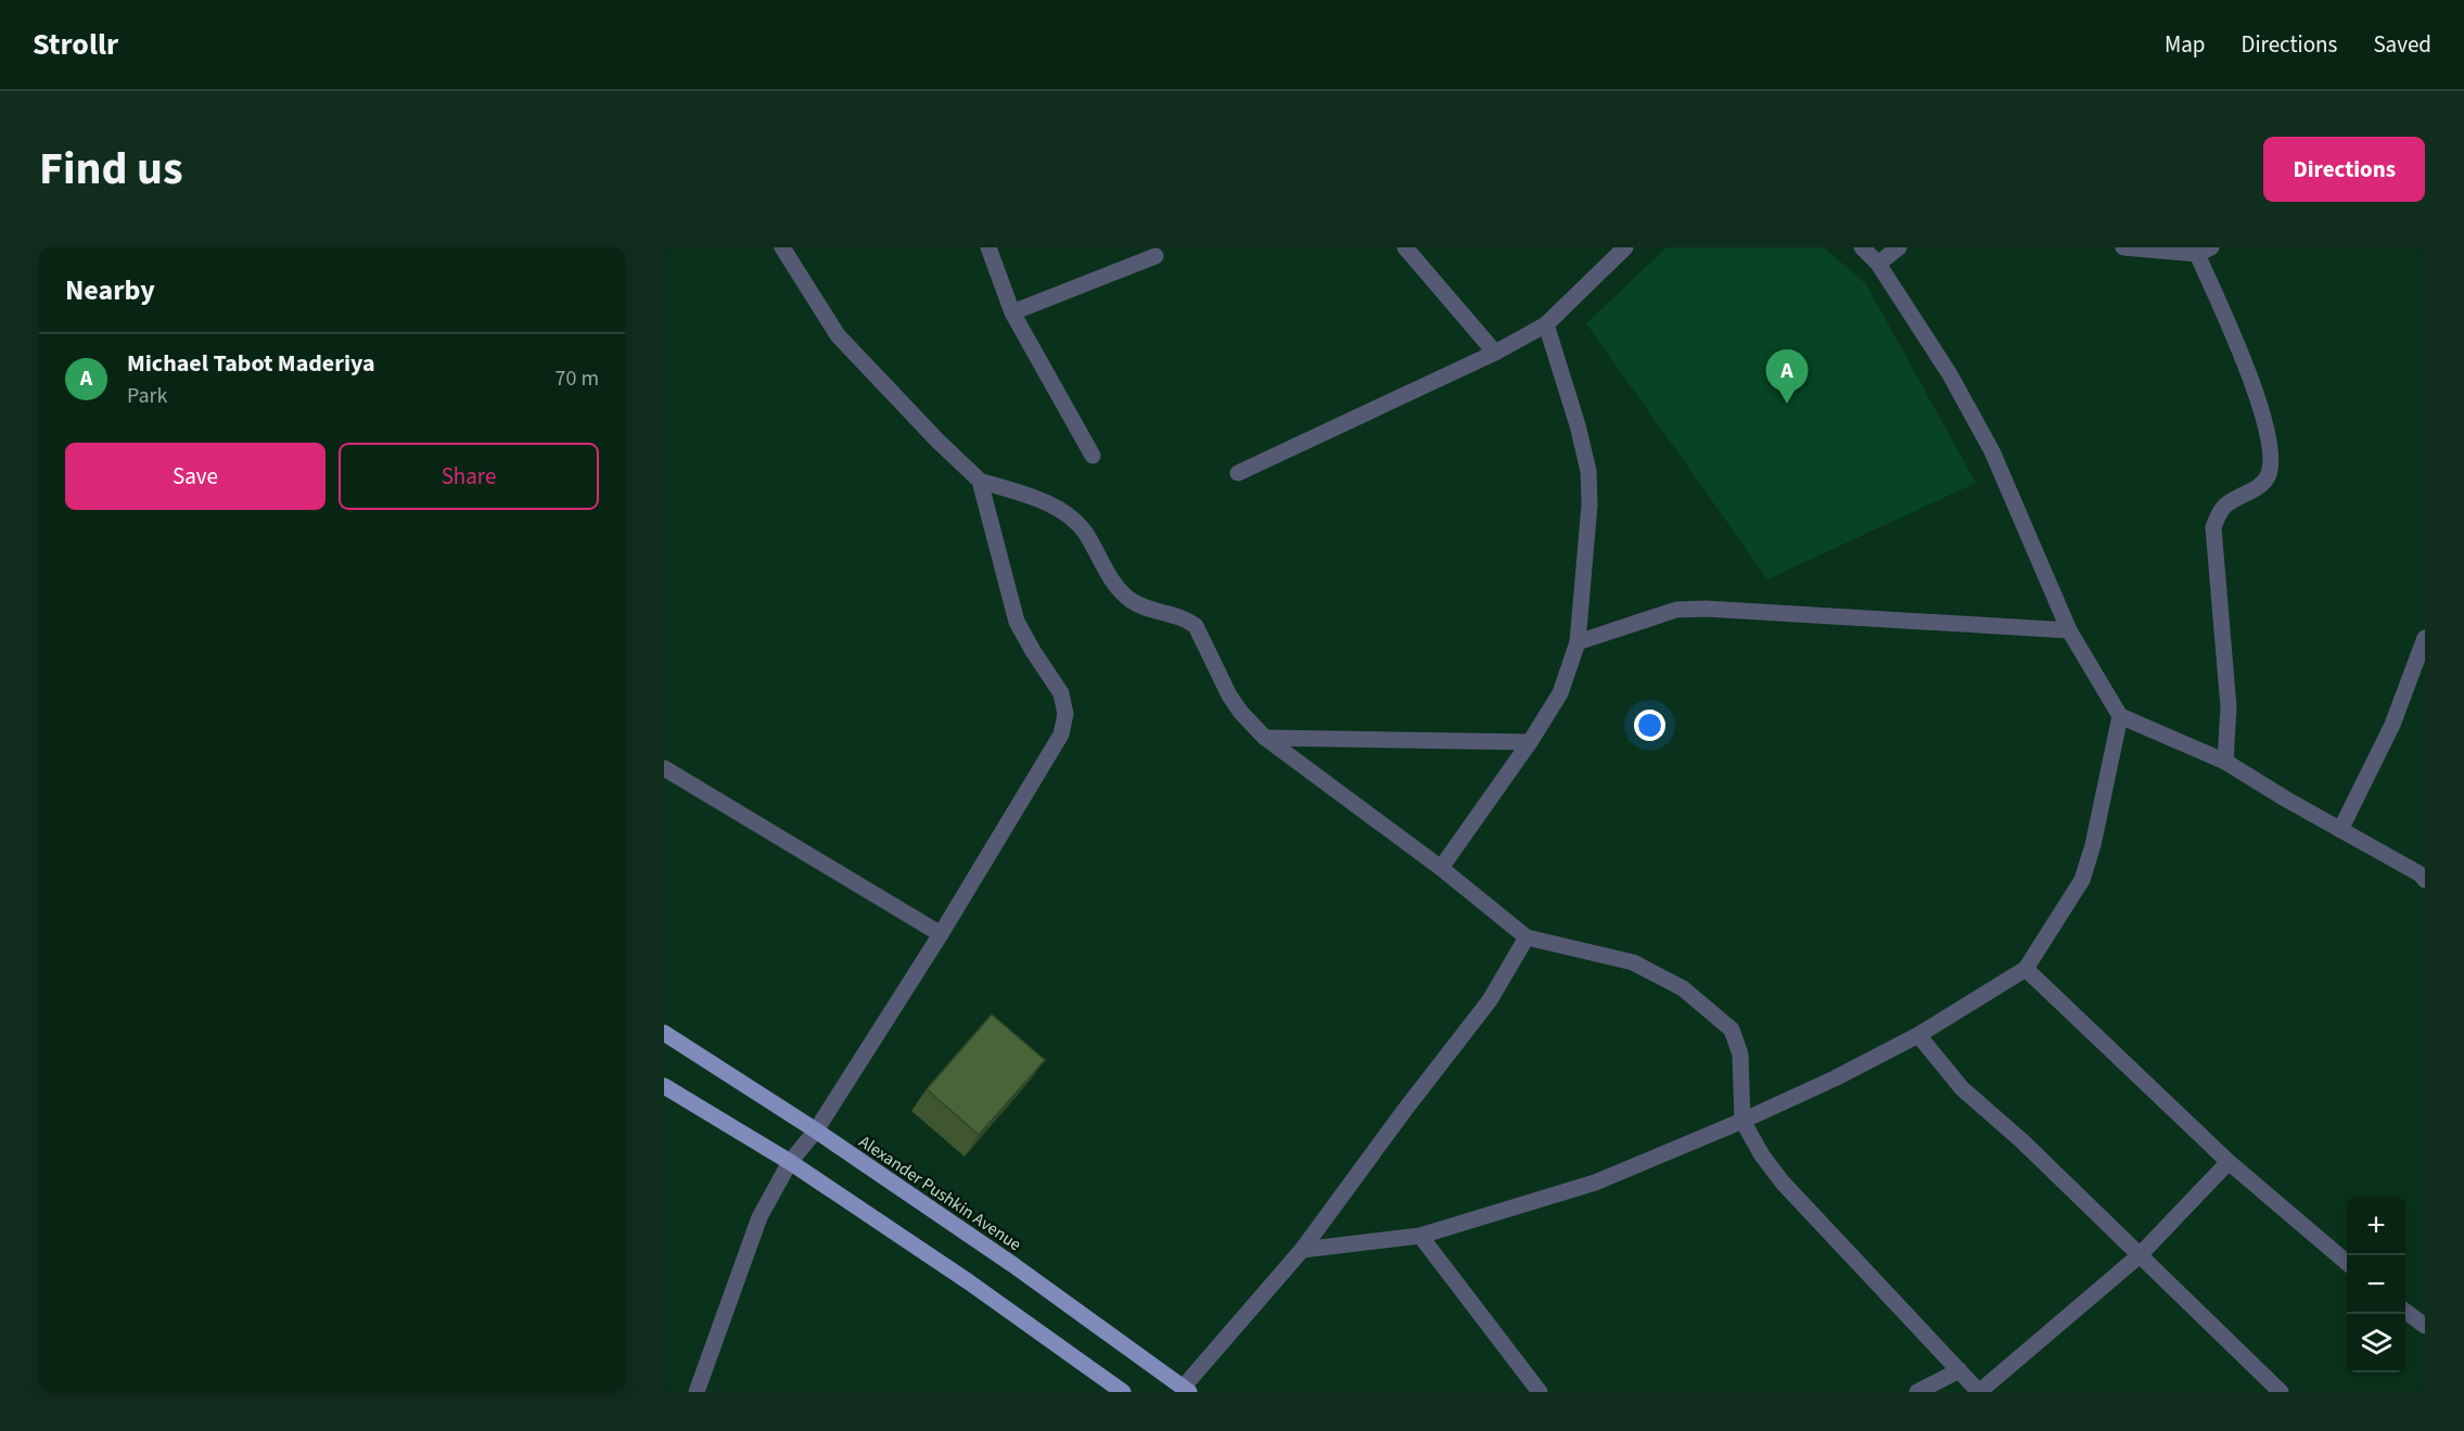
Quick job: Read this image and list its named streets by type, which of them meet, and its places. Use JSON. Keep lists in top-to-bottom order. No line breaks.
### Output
{"streets":{"main road":["Alexander Pushkin Avenue"]},"page":{"header":"Strollr","nav":["Map","Directions","Saved"],"title":"Find us","buttons":["Directions",["Save","Share"]],"heading":"Nearby","list":[{"mark":"A","name":"Michael Tabot Maderiya","note":"Park","value":"70 m"}],"pins":"A","map_buttons":["+","−"]}}
